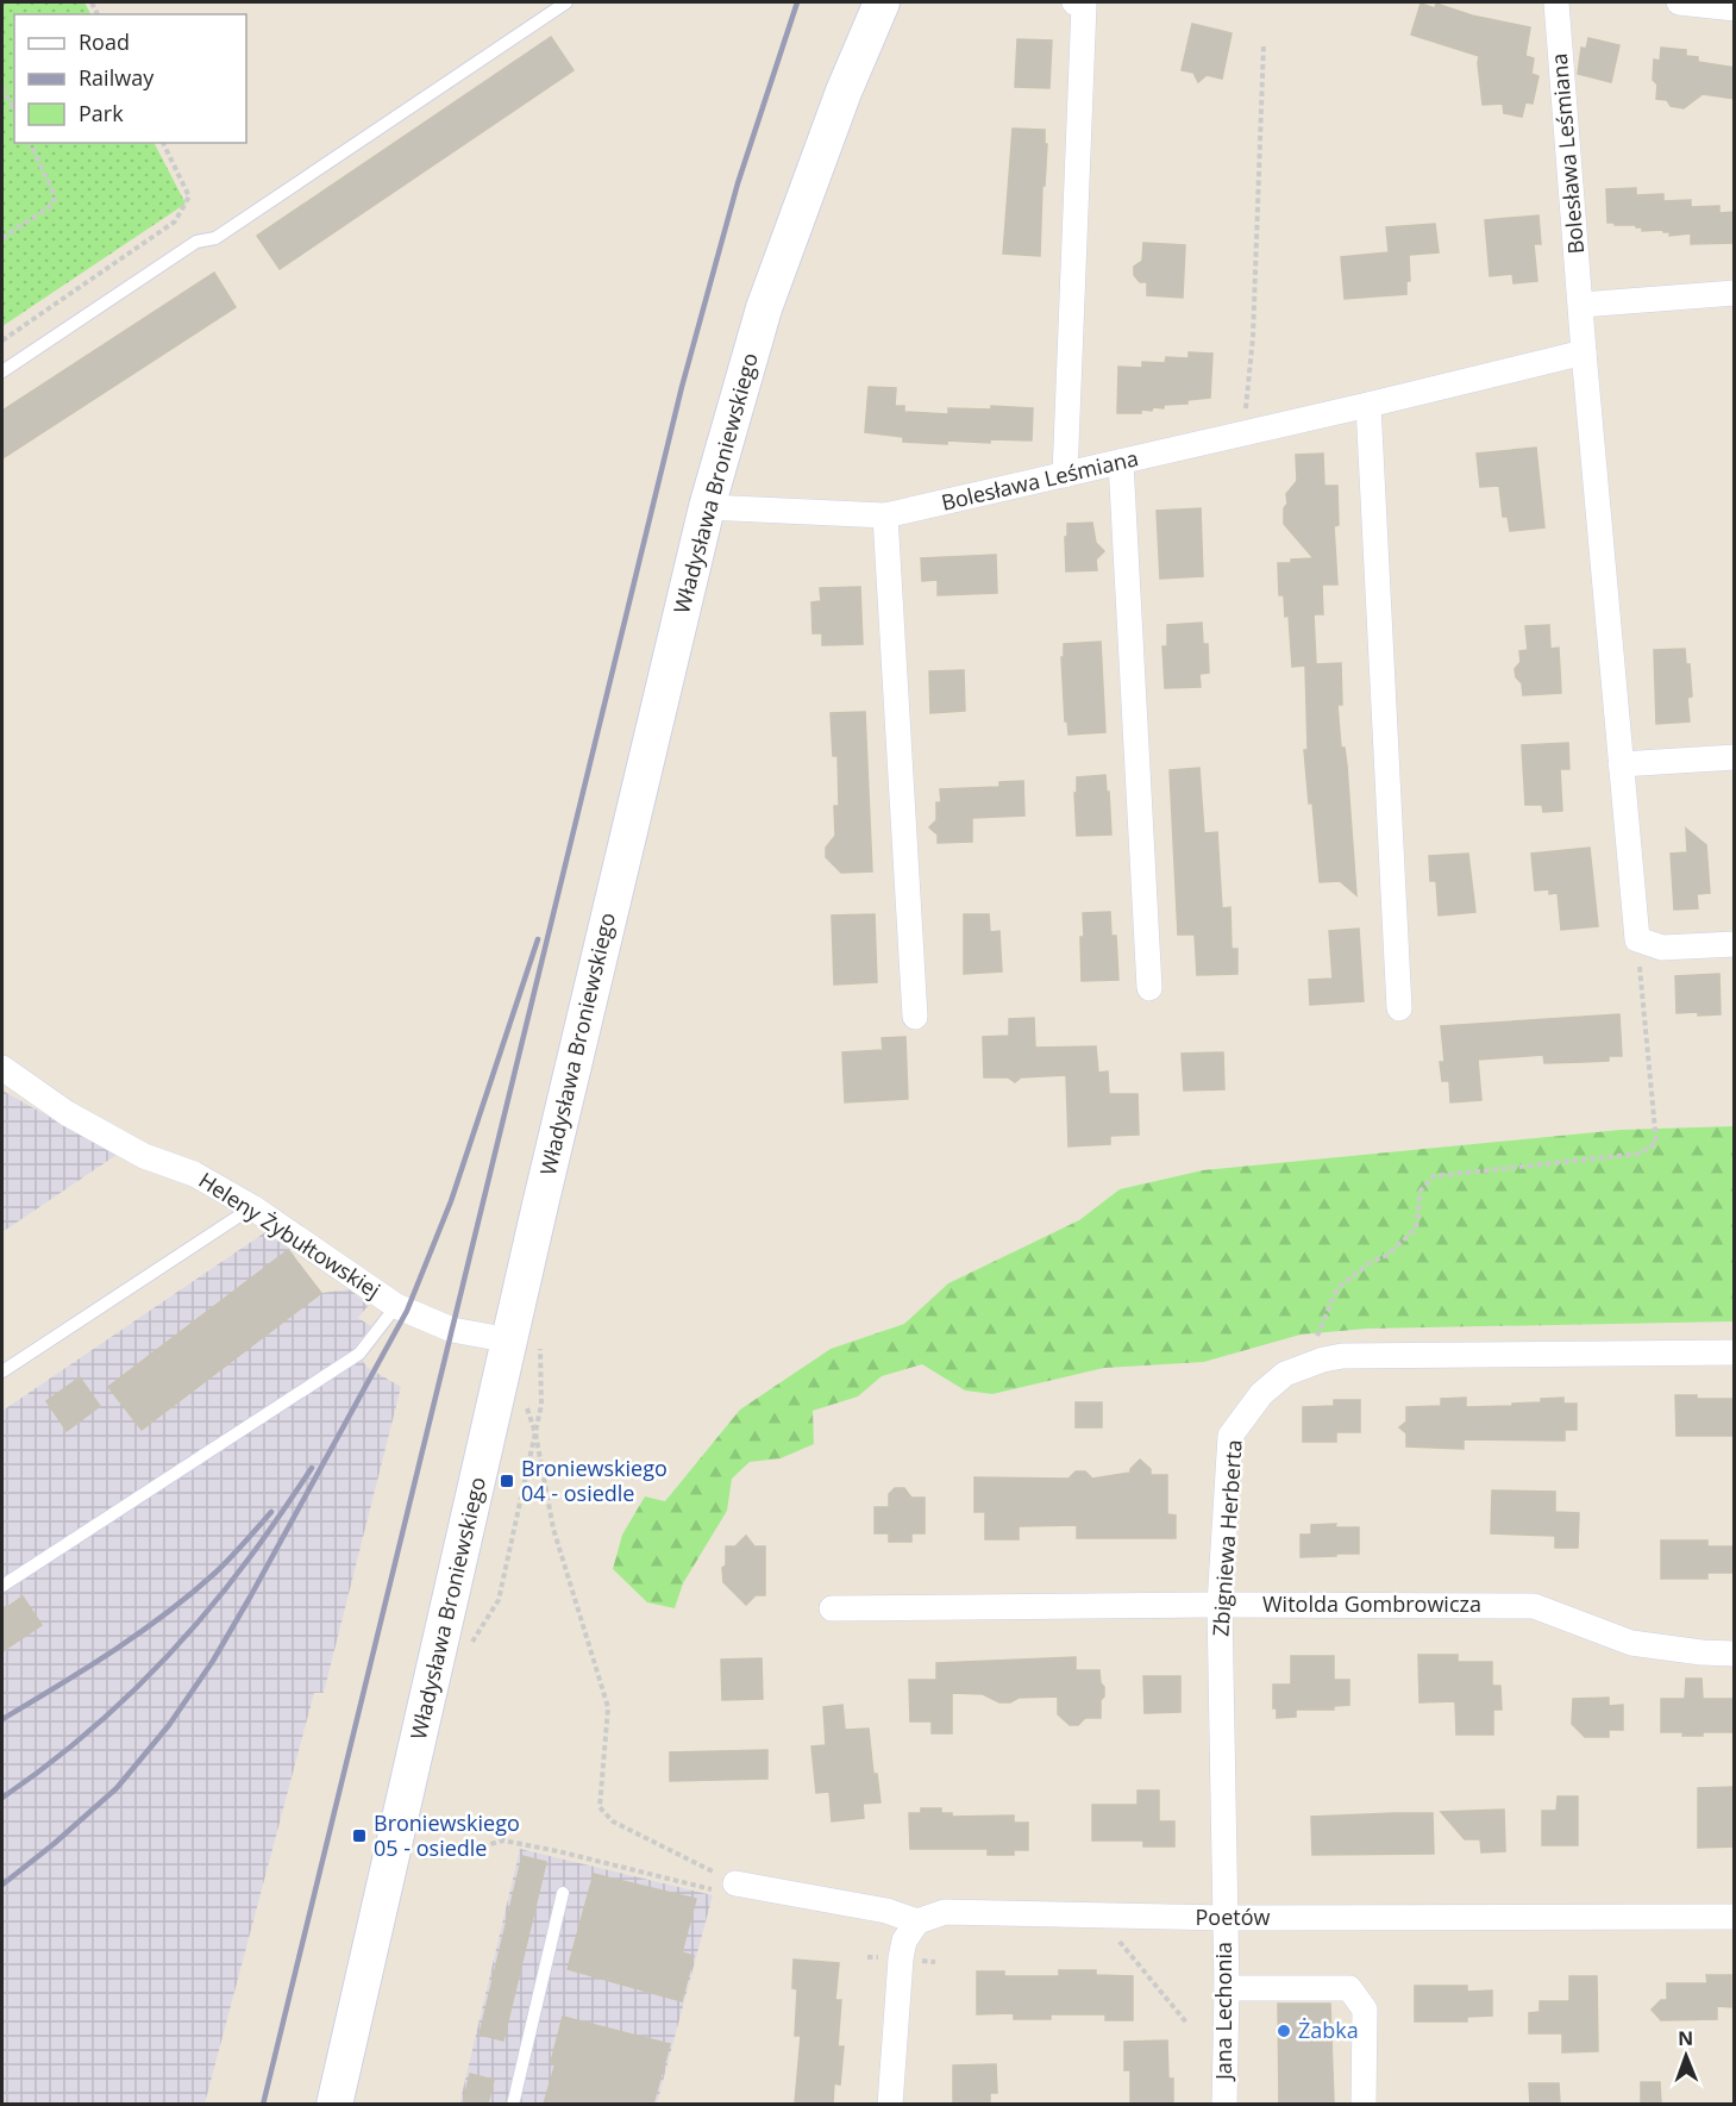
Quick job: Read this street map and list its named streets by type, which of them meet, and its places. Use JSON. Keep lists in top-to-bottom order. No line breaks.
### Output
{"streets":{"main road":["Władysława Broniewskiego"],"street":["Bolesława Leśmiana","Heleny Żybułtowskiej","Zbigniewa Herberta","Witolda Gombrowicza","Poetów","Jana Lechonia"]},"crossings":[["Bolesława Leśmiana","Władysława Broniewskiego"],["Władysława Broniewskiego","Heleny Żybułtowskiej"],["Zbigniewa Herberta","Witolda Gombrowicza"],["Zbigniewa Herberta","Poetów"],["Zbigniewa Herberta","Jana Lechonia"],["Poetów","Jana Lechonia"]],"places":{"transit":["Broniewskiego 04 - osiedle","Broniewskiego 05 - osiedle"],"other":["Żabka"]},"legend":["Road","Railway","Park"],"north":"top"}
